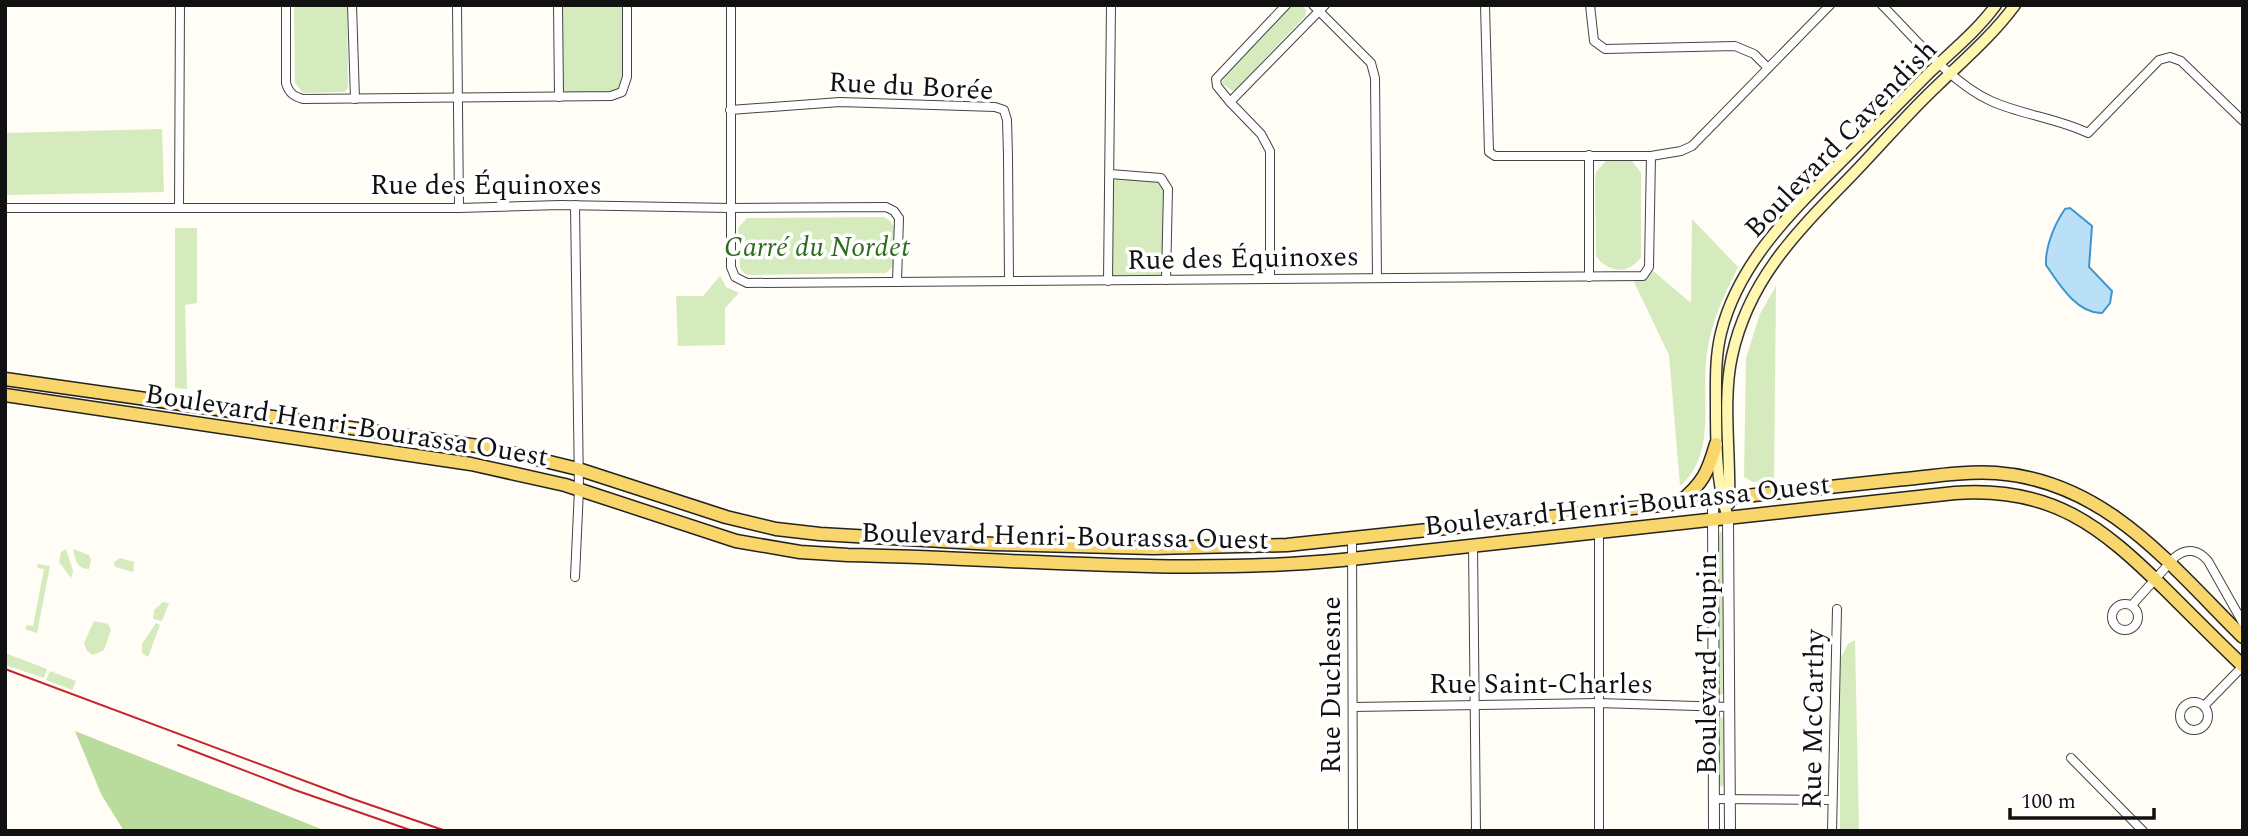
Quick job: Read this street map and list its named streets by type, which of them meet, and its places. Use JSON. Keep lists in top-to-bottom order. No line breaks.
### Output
{"streets":{"main road":["Boulevard Cavendish","Boulevard Henri-Bourassa Ouest","Boulevard Toupin"],"street":["Rue du Borée","Rue des Équinoxes","Rue Saint-Charles","Rue Duchesne","Rue McCarthy"]},"crossings":[["Rue du Borée","Rue des Équinoxes"],["Boulevard Cavendish","Boulevard Henri-Bourassa Ouest"],["Boulevard Cavendish","Boulevard Toupin"],["Boulevard Henri-Bourassa Ouest","Boulevard Toupin"],["Boulevard Henri-Bourassa Ouest","Rue Duchesne"],["Boulevard Toupin","Rue Saint-Charles"],["Rue Saint-Charles","Rue Duchesne"]],"parks":["Carré du Nordet"],"scale_bar":"100 m"}
